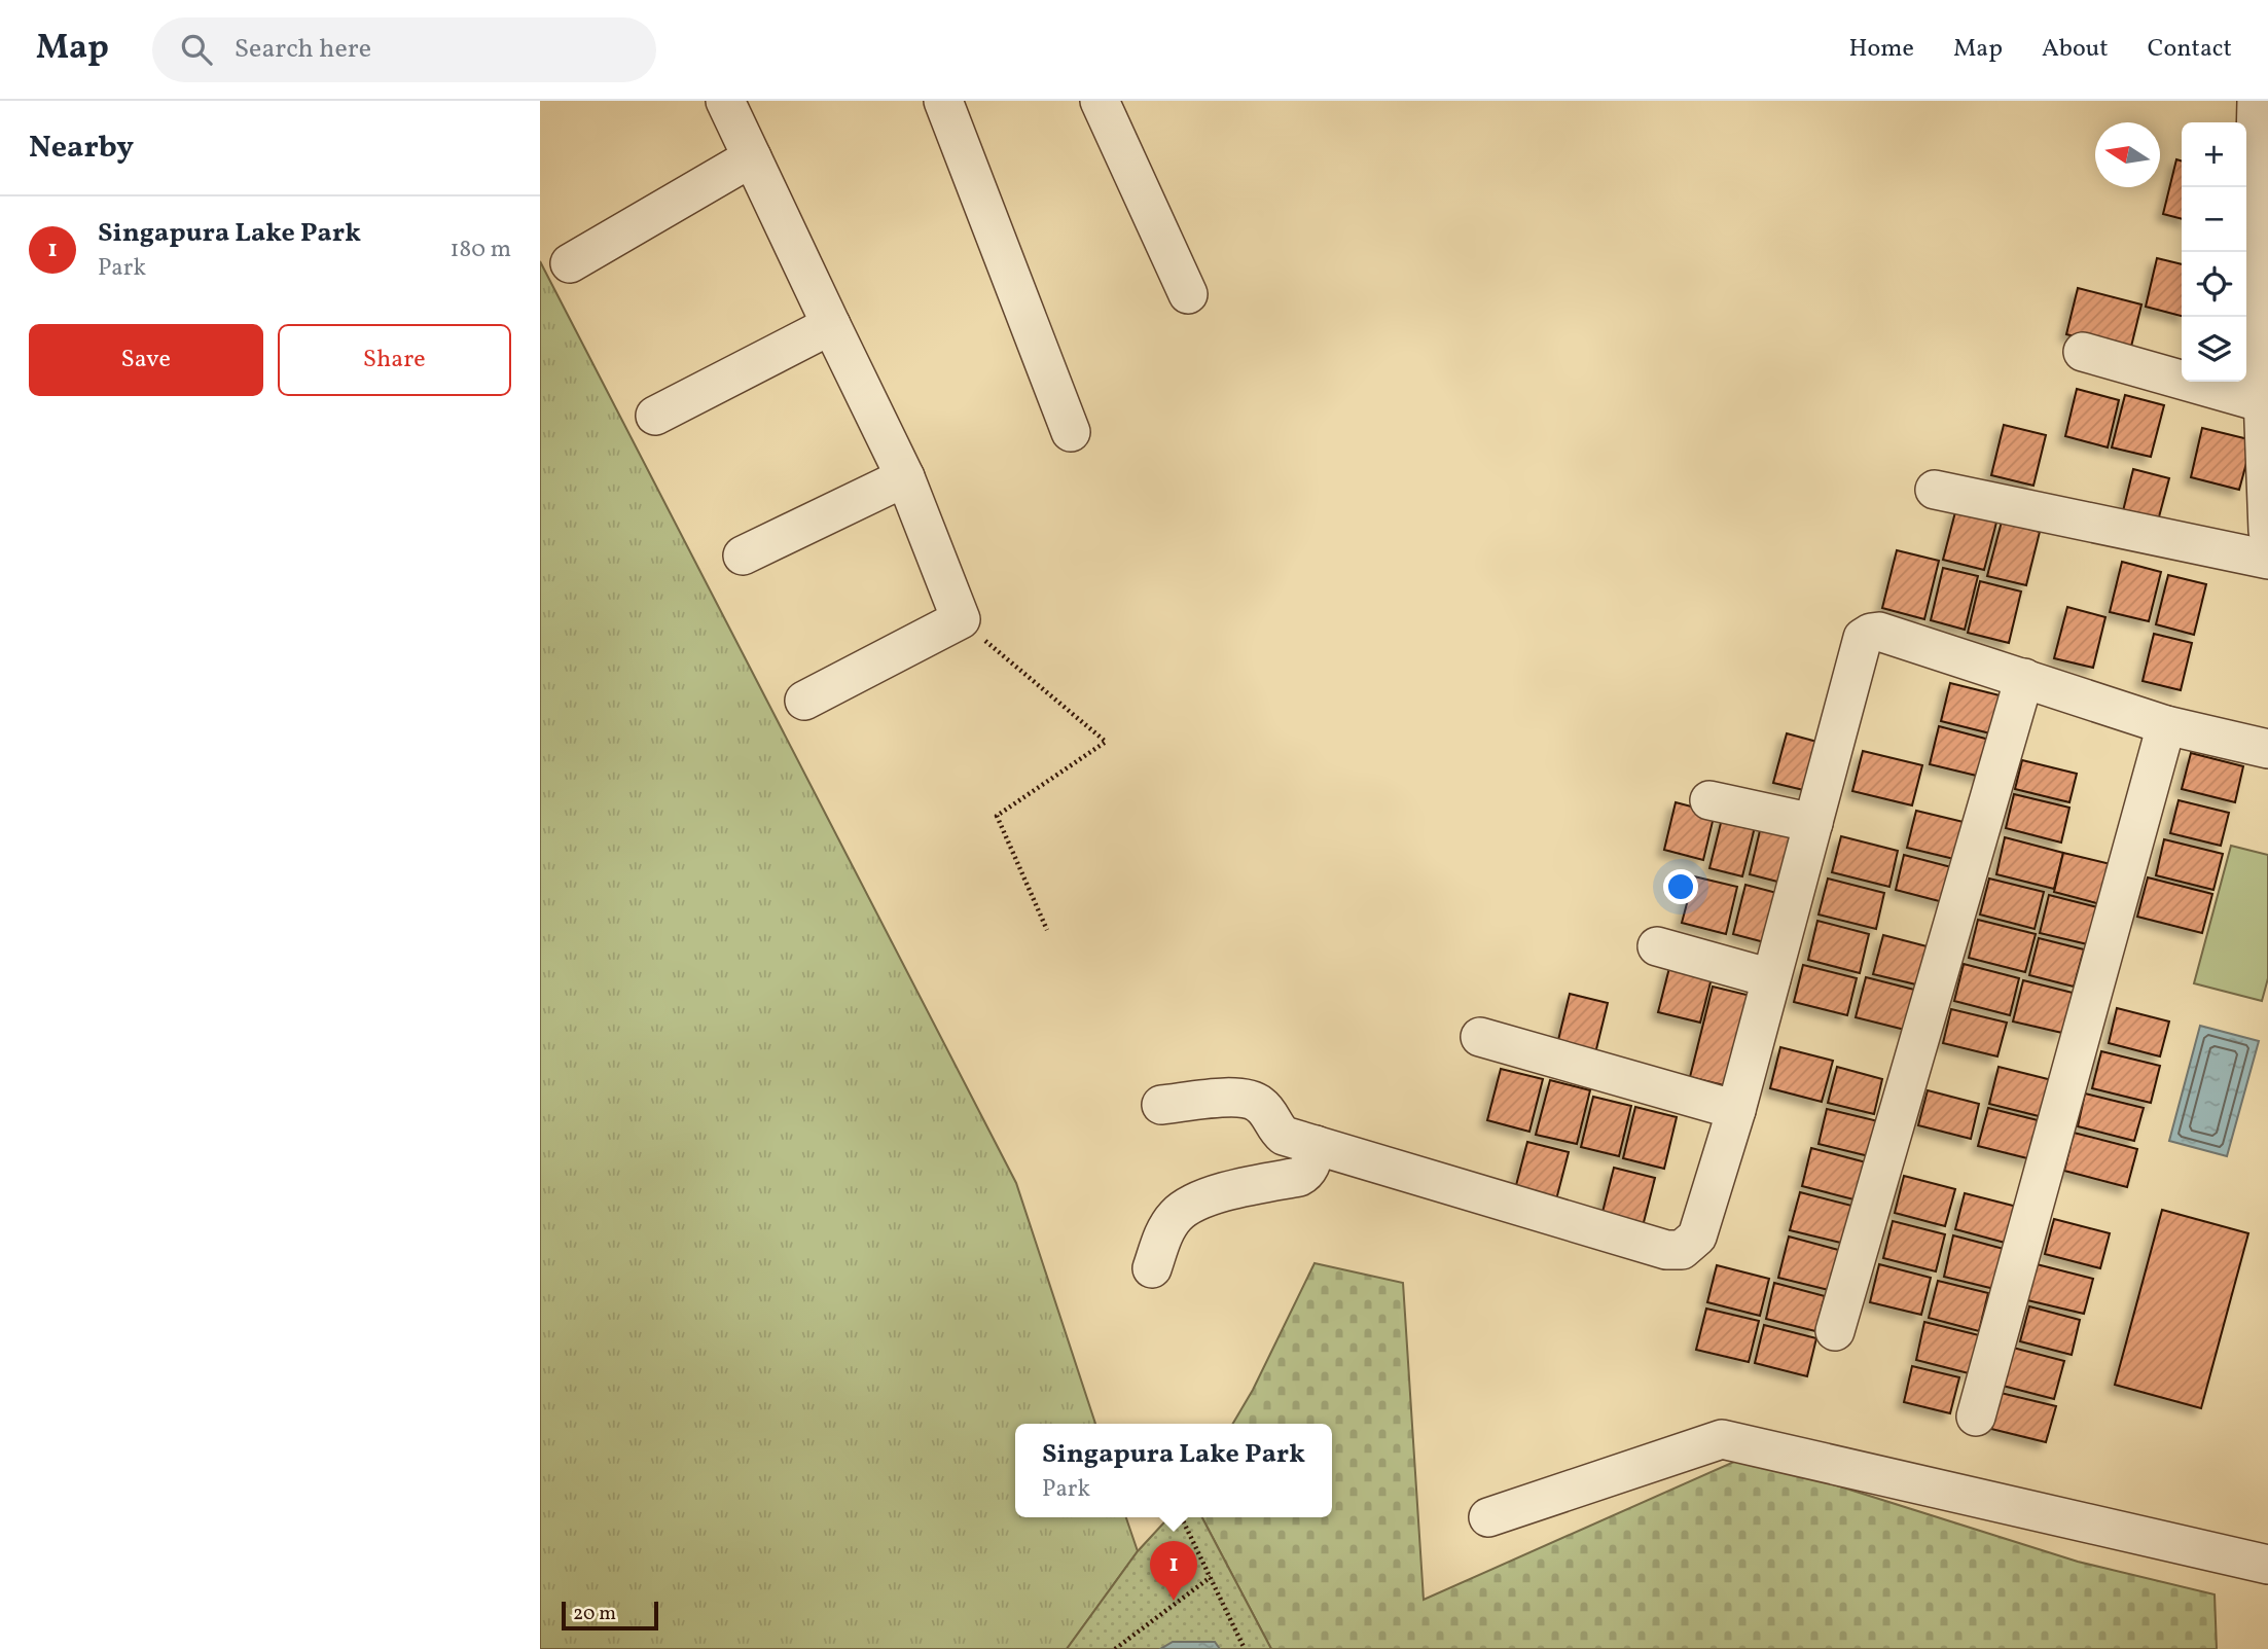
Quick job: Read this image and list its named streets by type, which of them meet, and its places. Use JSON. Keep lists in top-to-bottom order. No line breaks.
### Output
{"scale_bar":"20 m","north":"left","page":{"header":"Map","search":"Search here","nav":["Home","Map","About","Contact"],"heading":"Nearby","map_buttons":["+","−"],"list":[{"mark":"1","name":"Singapura Lake Park","note":"Park","value":"180 m"}],"buttons":["Save","Share"],"popup":["Singapura Lake Park","Park"],"pins":"1","scale":"20 m"}}
